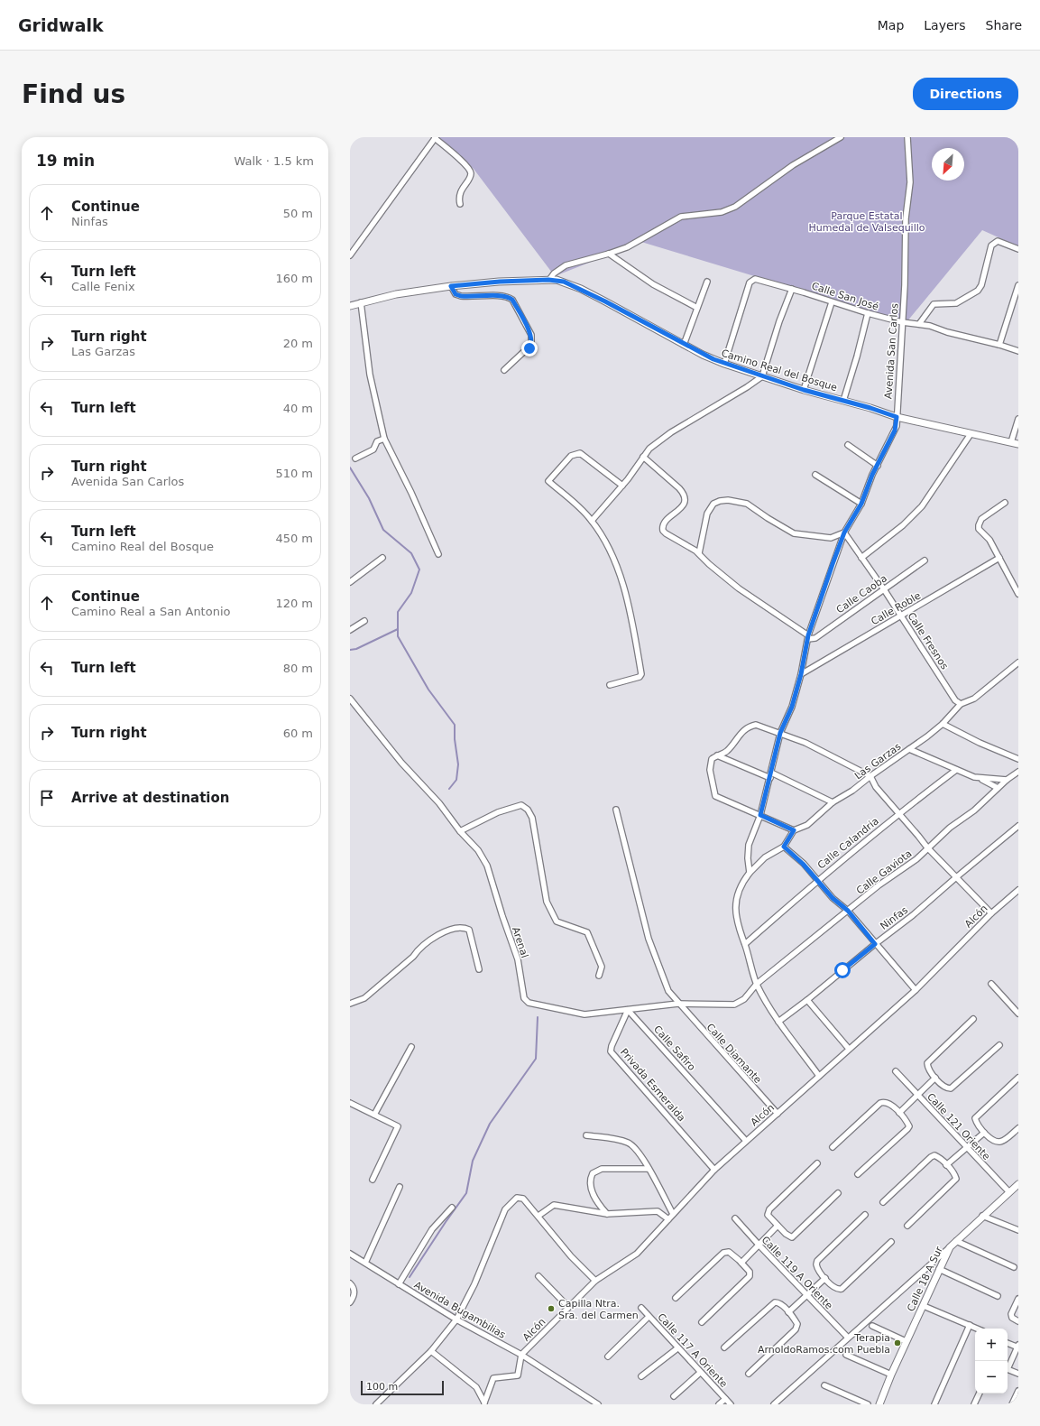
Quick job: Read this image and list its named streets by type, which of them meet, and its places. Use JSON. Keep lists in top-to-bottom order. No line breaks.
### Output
{"streets":{"street":["Calle San José","Avenida San Carlos","Camino Real del Bosque","Calle Caoba","Calle Roble","Calle Fresnos","Las Garzas","Calle Calandria","Calle Gaviota","Alcón","Ninfas","Arenal","Calle Safiro","Calle Diamante","Privada Esmeralda","Calle 121 Oriente","Calle 119 A Oriente","Calle 18 A Sur","Avenida Bugambilias","Calle 117 A Oriente"]},"crossings":[["Calle San José","Avenida San Carlos"],["Calle San José","Camino Real del Bosque"],["Avenida San Carlos","Camino Real del Bosque"],["Avenida San Carlos","Calle Caoba"],["Avenida San Carlos","Calle Roble"],["Avenida San Carlos","Calle Fresnos"],["Calle Caoba","Calle Fresnos"],["Calle Roble","Calle Fresnos"],["Calle Fresnos","Las Garzas"],["Calle Gaviota","Arenal"],["Alcón","Calle Safiro"],["Alcón","Calle Diamante"],["Alcón","Privada Esmeralda"],["Alcón","Avenida Bugambilias"],["Arenal","Calle Safiro"],["Arenal","Calle Diamante"],["Arenal","Privada Esmeralda"],["Calle Safiro","Privada Esmeralda"],["Calle 121 Oriente","Calle 18 A Sur"]],"parks":["Parque Estatal Humedal de Valsequillo"],"places":["Capilla Ntra. Sra. del Carmen","Terapia ArnoldoRamos.com Puebla"],"scale_bar":"100 m","north":"bottom left","page":{"header":"Gridwalk","nav":["Map","Layers","Share"],"buttons":"Directions","title":"Find us","heading":["19 min","Walk · 1.5 km"],"list":[["Continue","Ninfas","50 m"],["Turn left","Calle Fenix","160 m"],["Turn right","Las Garzas","20 m"],["Turn left","40 m"],["Turn right","Avenida San Carlos","510 m"],["Turn left","Camino Real del Bosque","450 m"],["Continue","Camino Real a San Antonio","120 m"],["Turn left","80 m"],["Turn right","60 m"],"Arrive at destination"],"map_buttons":["+","−"],"scale":"100 m"}}
